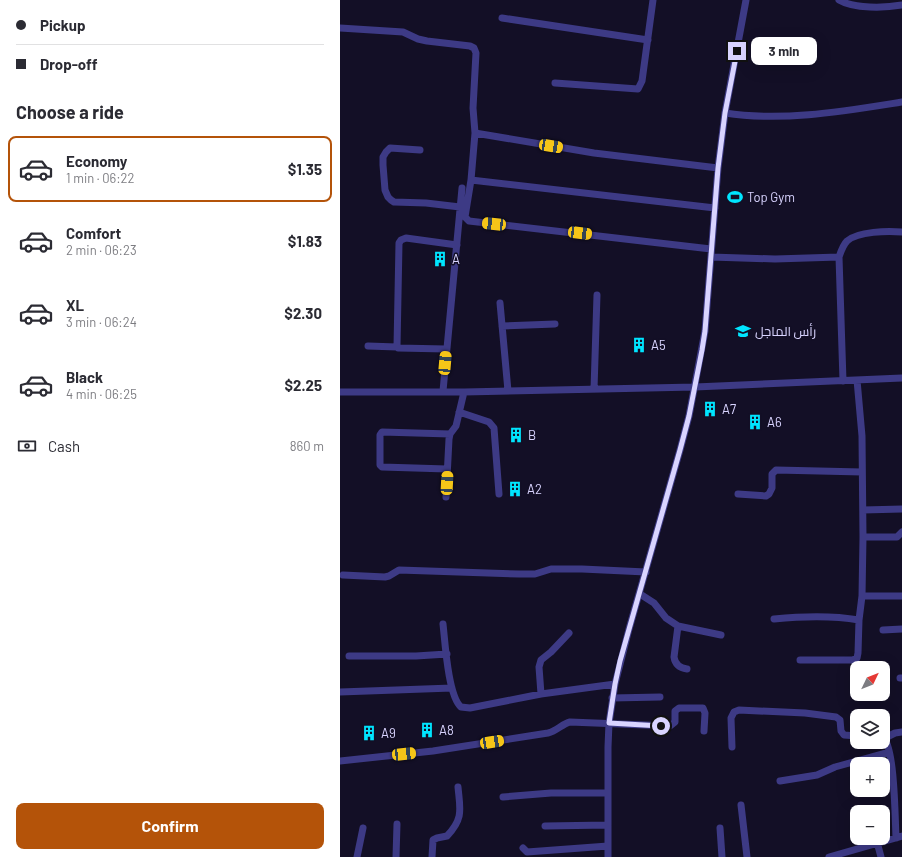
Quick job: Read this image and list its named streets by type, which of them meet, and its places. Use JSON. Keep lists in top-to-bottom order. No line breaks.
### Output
{"places":{"sports":["Top Gym"],"building":["A","A5","A7","A6","B","A2","A8","A9"],"school or university":["رأس الماجل"]},"north":"top right","page":{"banner":["Pickup","Drop-off"],"bubble":"3 min","heading":"Choose a ride","list":[{"name":"Economy","note":"1 min · 06:22","value":"$1.35"},{"name":"Comfort","note":"2 min · 06:23","value":"$1.83"},{"name":"XL","note":"3 min · 06:24","value":"$2.30"},{"name":"Black","note":"4 min · 06:25","value":"$2.25"}],"pay":["Cash","860 m"],"map_buttons":["+","−"],"buttons":"Confirm"}}
